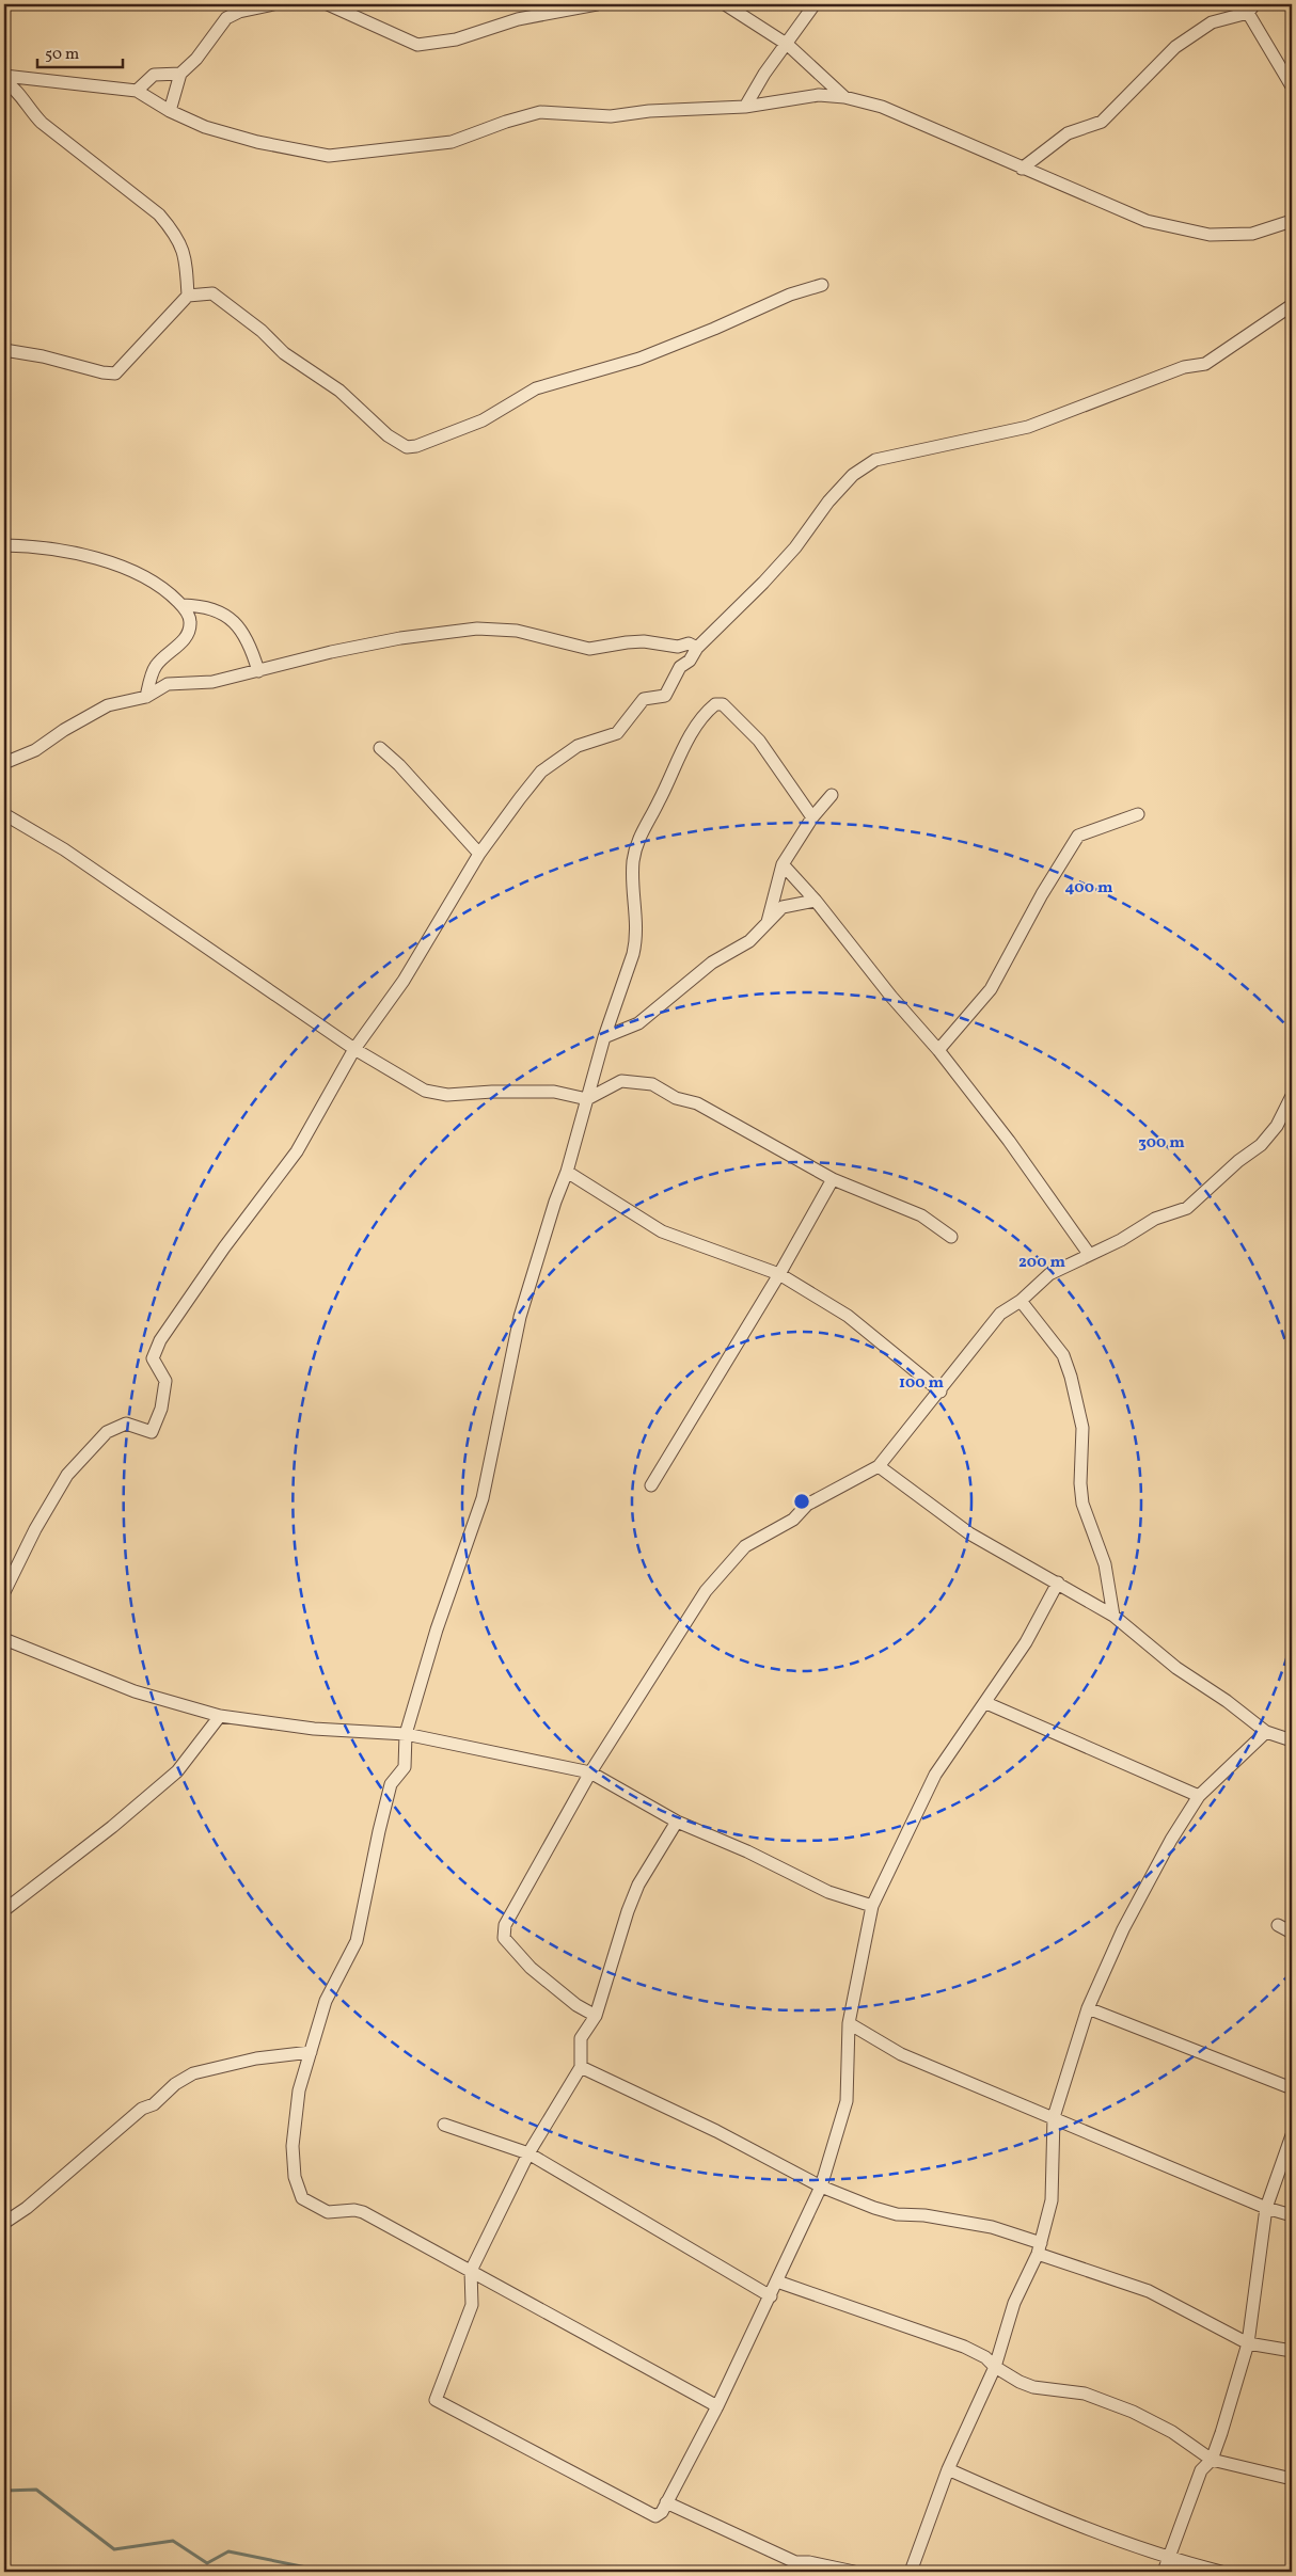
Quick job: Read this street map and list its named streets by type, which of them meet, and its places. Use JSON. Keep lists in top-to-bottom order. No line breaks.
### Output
{"scale_bar":"50 m","rings":["400 m","300 m","200 m","100 m"]}
